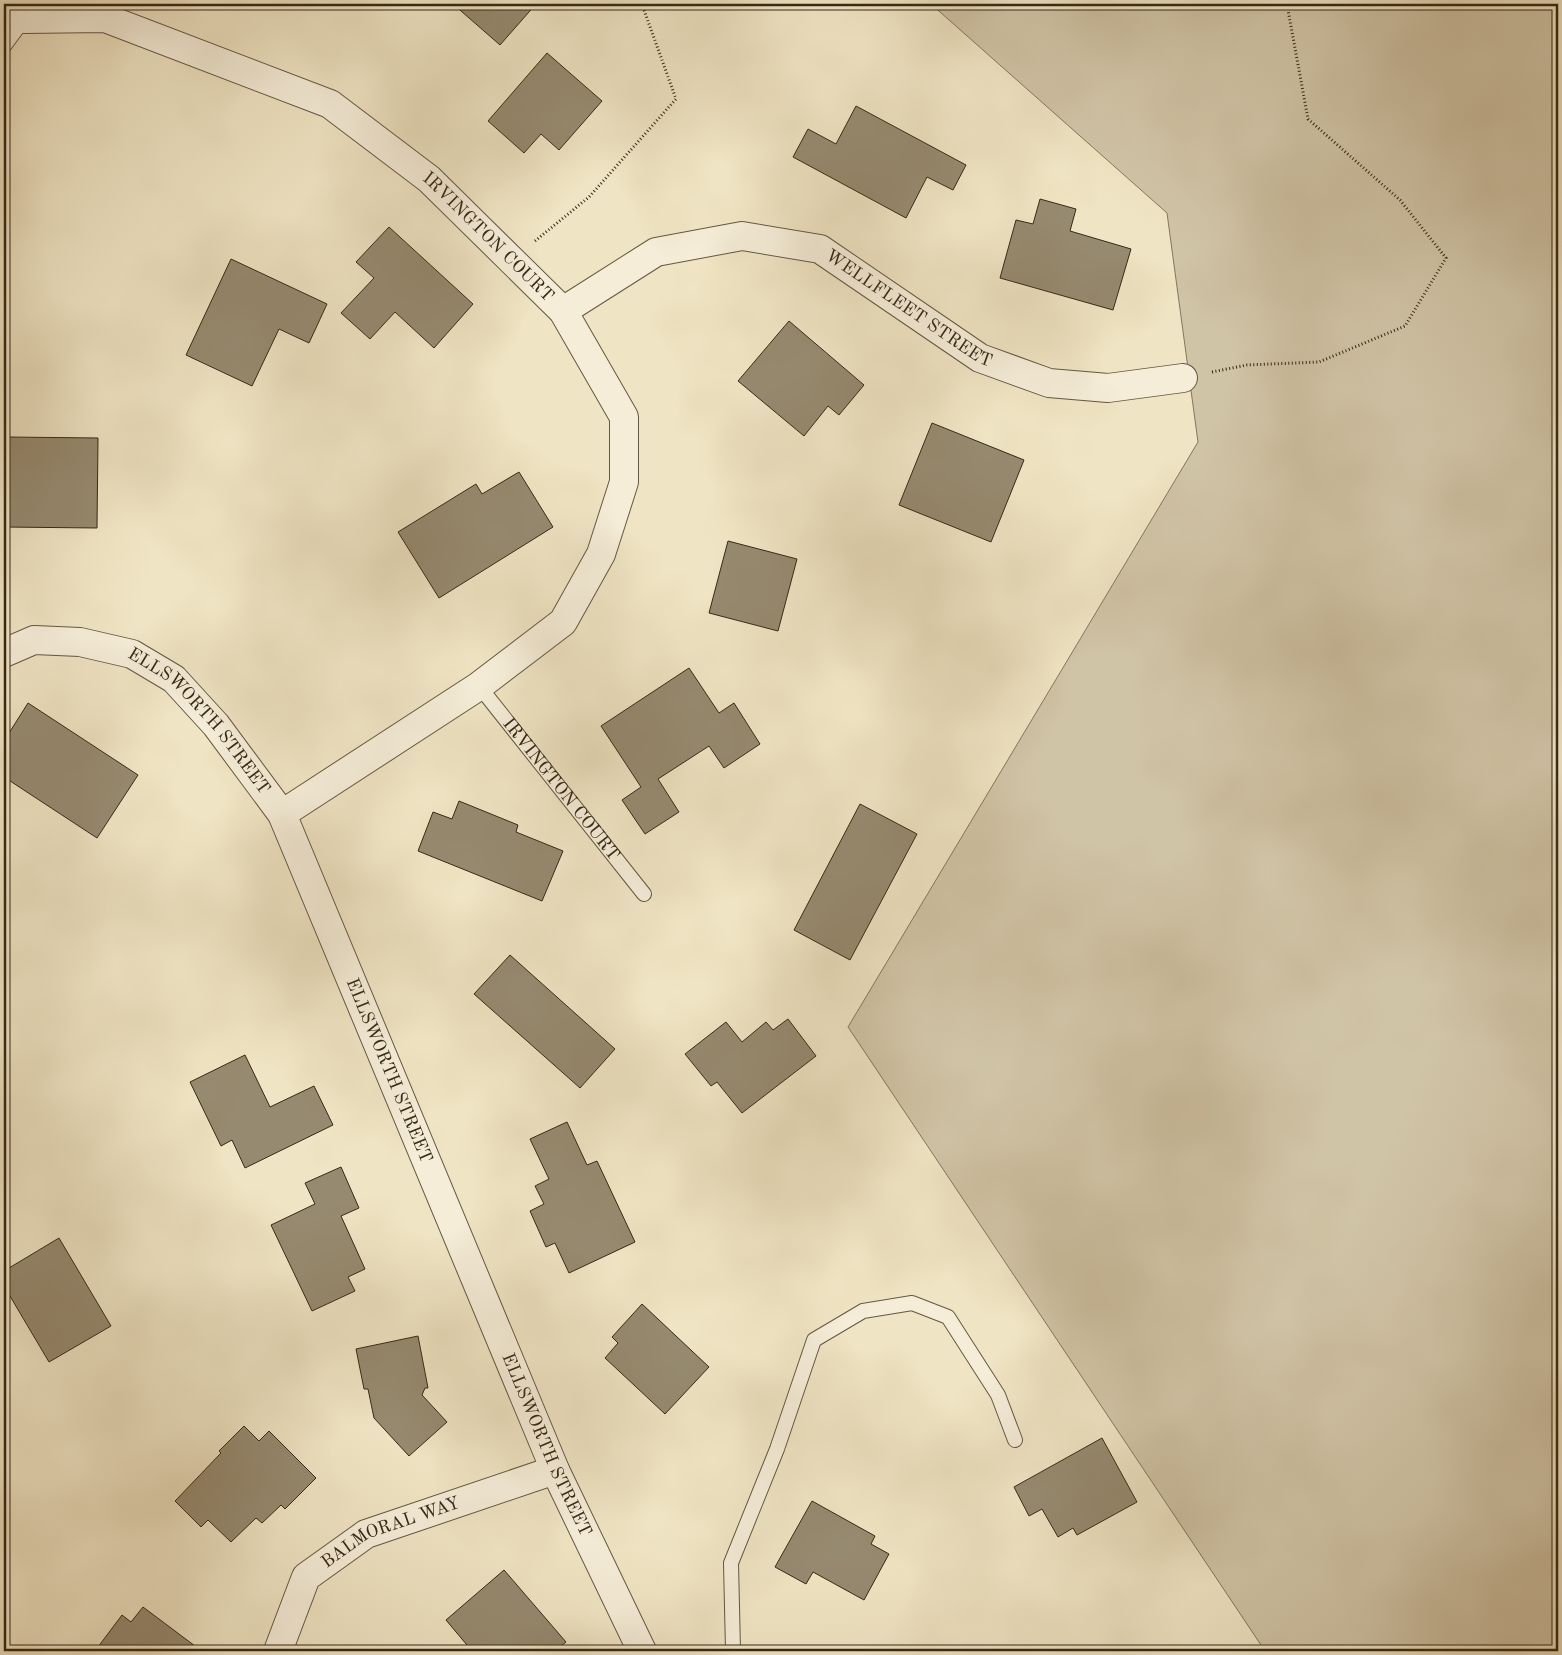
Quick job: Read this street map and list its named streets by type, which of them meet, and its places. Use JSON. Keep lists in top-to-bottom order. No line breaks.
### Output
{"streets":{"street":["IRVINGTON COURT","WELLFLEET STREET","ELLSWORTH STREET","BALMORAL WAY"]},"crossings":[["IRVINGTON COURT","WELLFLEET STREET"],["IRVINGTON COURT","ELLSWORTH STREET"],["ELLSWORTH STREET","BALMORAL WAY"]]}
